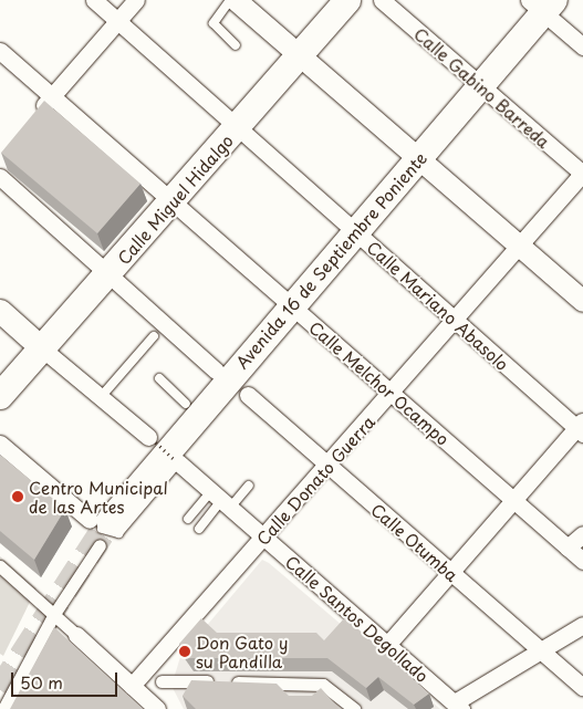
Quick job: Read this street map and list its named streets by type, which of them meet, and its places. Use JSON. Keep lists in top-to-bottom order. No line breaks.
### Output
{"streets":{"main road":["Calle Miguel Hidalgo","Avenida 16 de Septiembre Poniente"],"street":["Calle Gabino Barreda","Calle Mariano Abasolo","Calle Melchor Ocampo","Calle Donato Guerra","Calle Otumba","Calle Santos Degollado"]},"crossings":[["Calle Gabino Barreda","Avenida 16 de Septiembre Poniente"],["Calle Gabino Barreda","Calle Donato Guerra"],["Calle Miguel Hidalgo","Calle Mariano Abasolo"],["Calle Miguel Hidalgo","Calle Melchor Ocampo"],["Avenida 16 de Septiembre Poniente","Calle Mariano Abasolo"],["Avenida 16 de Septiembre Poniente","Calle Melchor Ocampo"],["Calle Mariano Abasolo","Calle Donato Guerra"],["Calle Melchor Ocampo","Calle Donato Guerra"],["Calle Donato Guerra","Calle Otumba"],["Calle Donato Guerra","Calle Santos Degollado"]],"places":["Centro Municipal de las Artes","Don Gato y su Pandilla"],"scale_bar":"50 m"}
